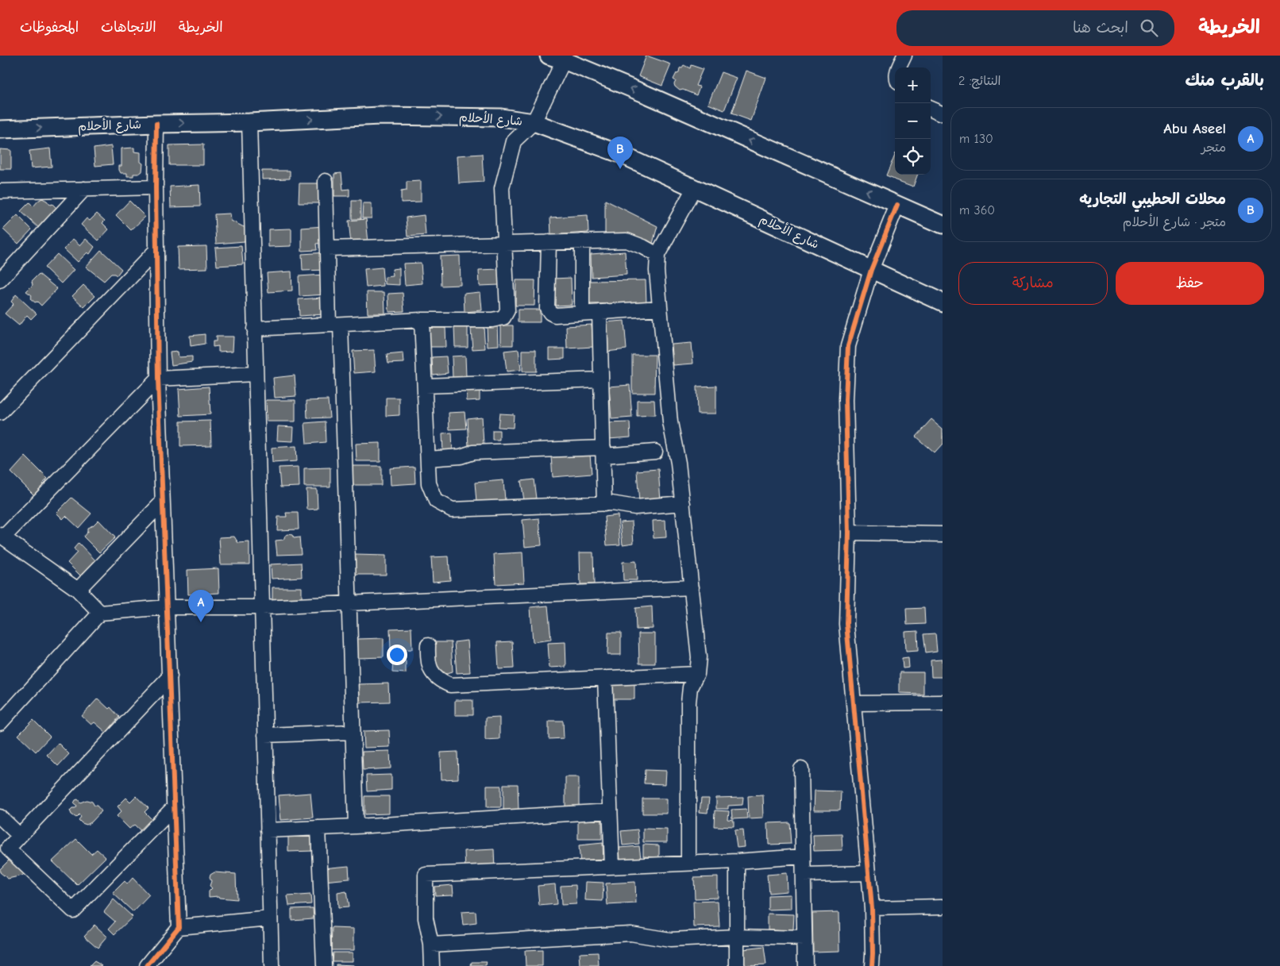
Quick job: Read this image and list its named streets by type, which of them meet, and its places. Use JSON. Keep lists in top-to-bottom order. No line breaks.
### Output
{"streets":{"main road":["شارع الأحلام"]},"one_way":["شارع الأحلام"],"page":{"header":"الخريطة","search":"ابحث هنا","nav":["الخريطة","الاتجاهات","المحفوظات"],"heading":["بالقرب منك","النتائج: 2"],"map_buttons":["+","−"],"list":[{"mark":"A","name":"Abu Aseel","note":"متجر","value":"130 m"},{"mark":"B","name":"محلات الحطيبي التجاريه","note":"متجر · شارع الأحلام","value":"360 m"}],"pins":["B","A"],"buttons":["حفظ","مشاركة"]}}
